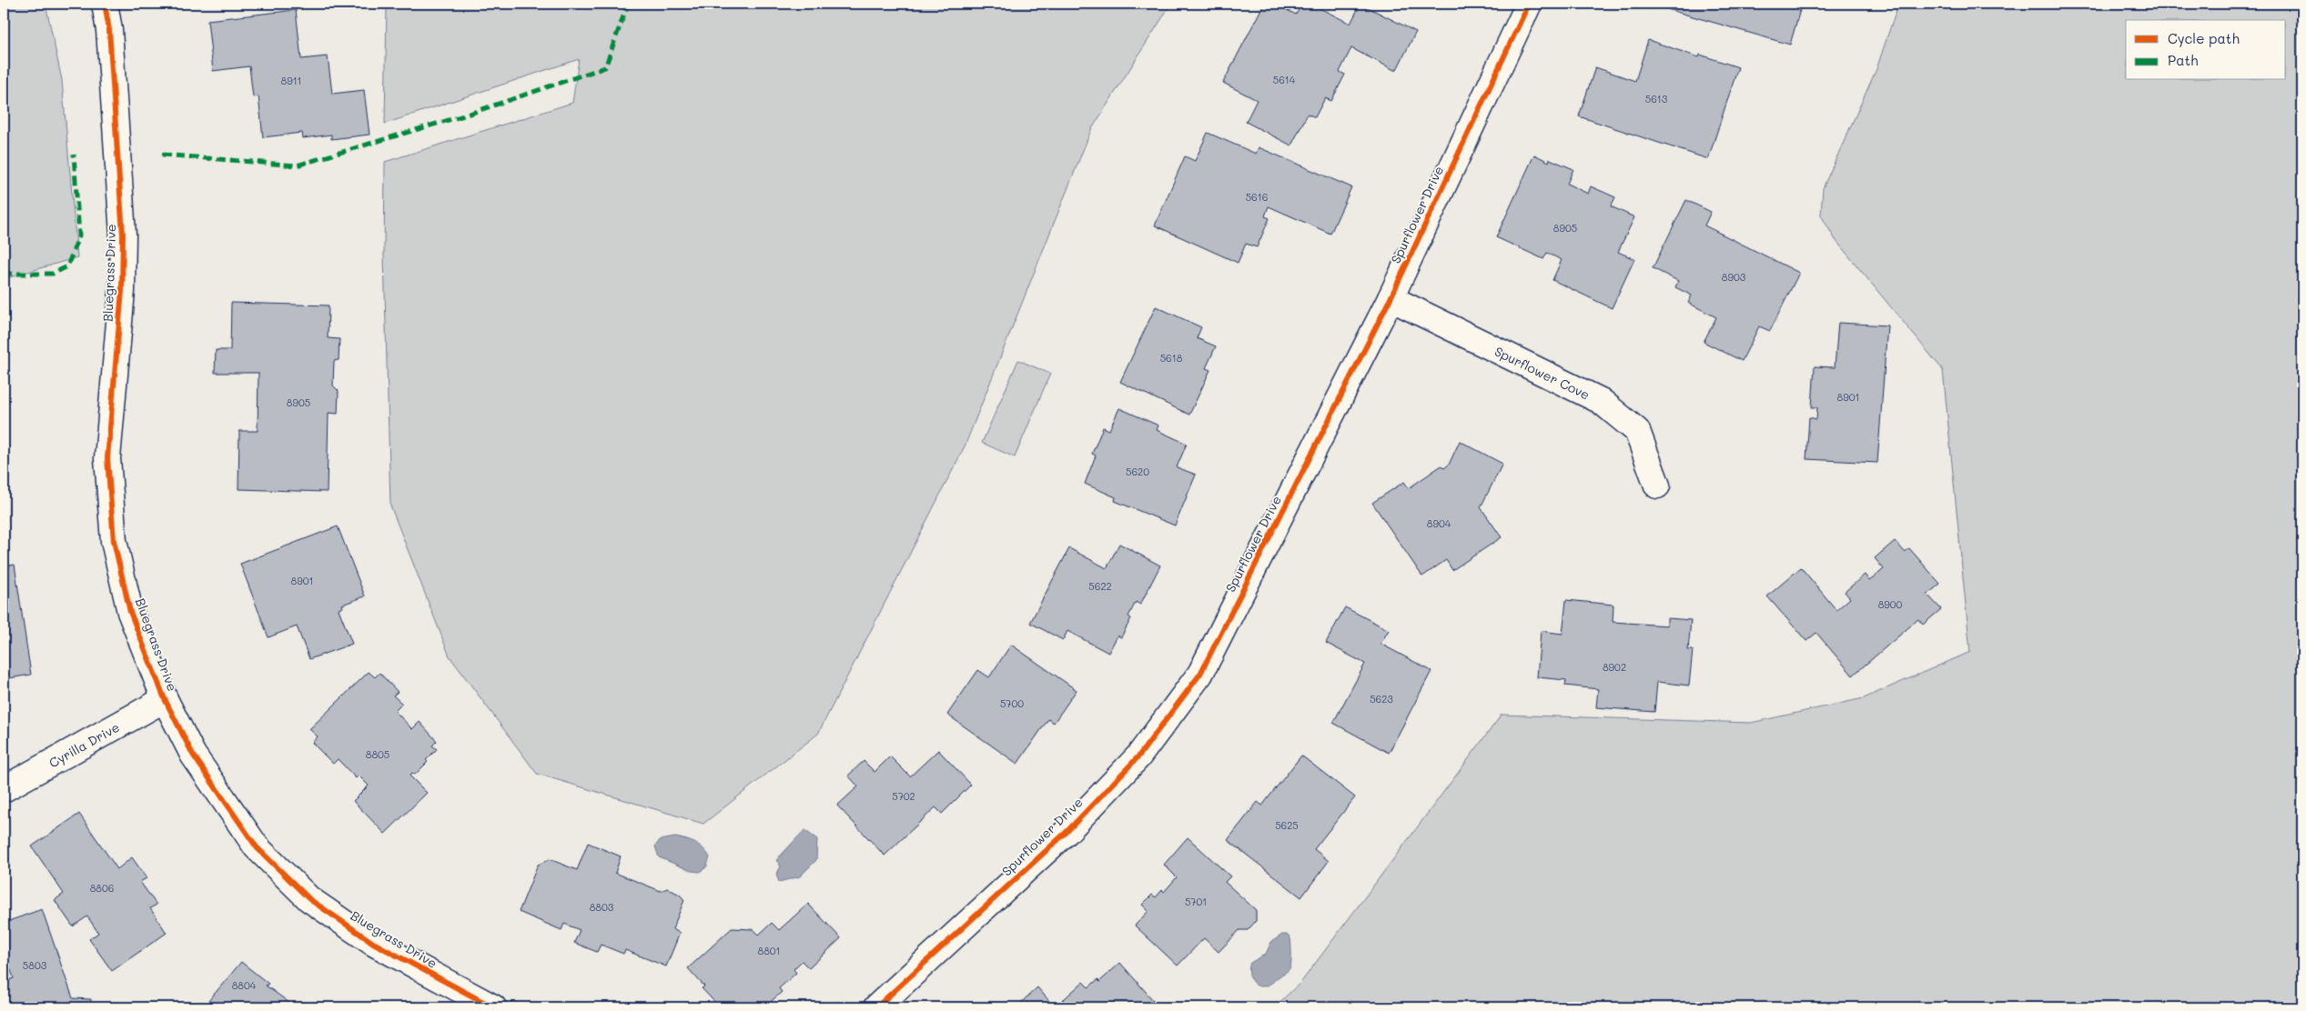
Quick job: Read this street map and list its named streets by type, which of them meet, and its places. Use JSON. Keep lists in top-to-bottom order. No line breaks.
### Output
{"streets":{"street":["Spurflower Drive","Bluegrass Drive","Spurflower Cove","Cyrilla Drive"]},"crossings":[["Spurflower Drive","Spurflower Cove"],["Bluegrass Drive","Cyrilla Drive"]],"house_numbers":["5614","8911","5613","5616","8905","8903","5618","8901","8905","5620","8904","8901","5622","8900","8902","5623","5700","8805","5702","5625","8806","5701","8803","8801","5803","8804"],"legend":["Cycle path","Path"]}
